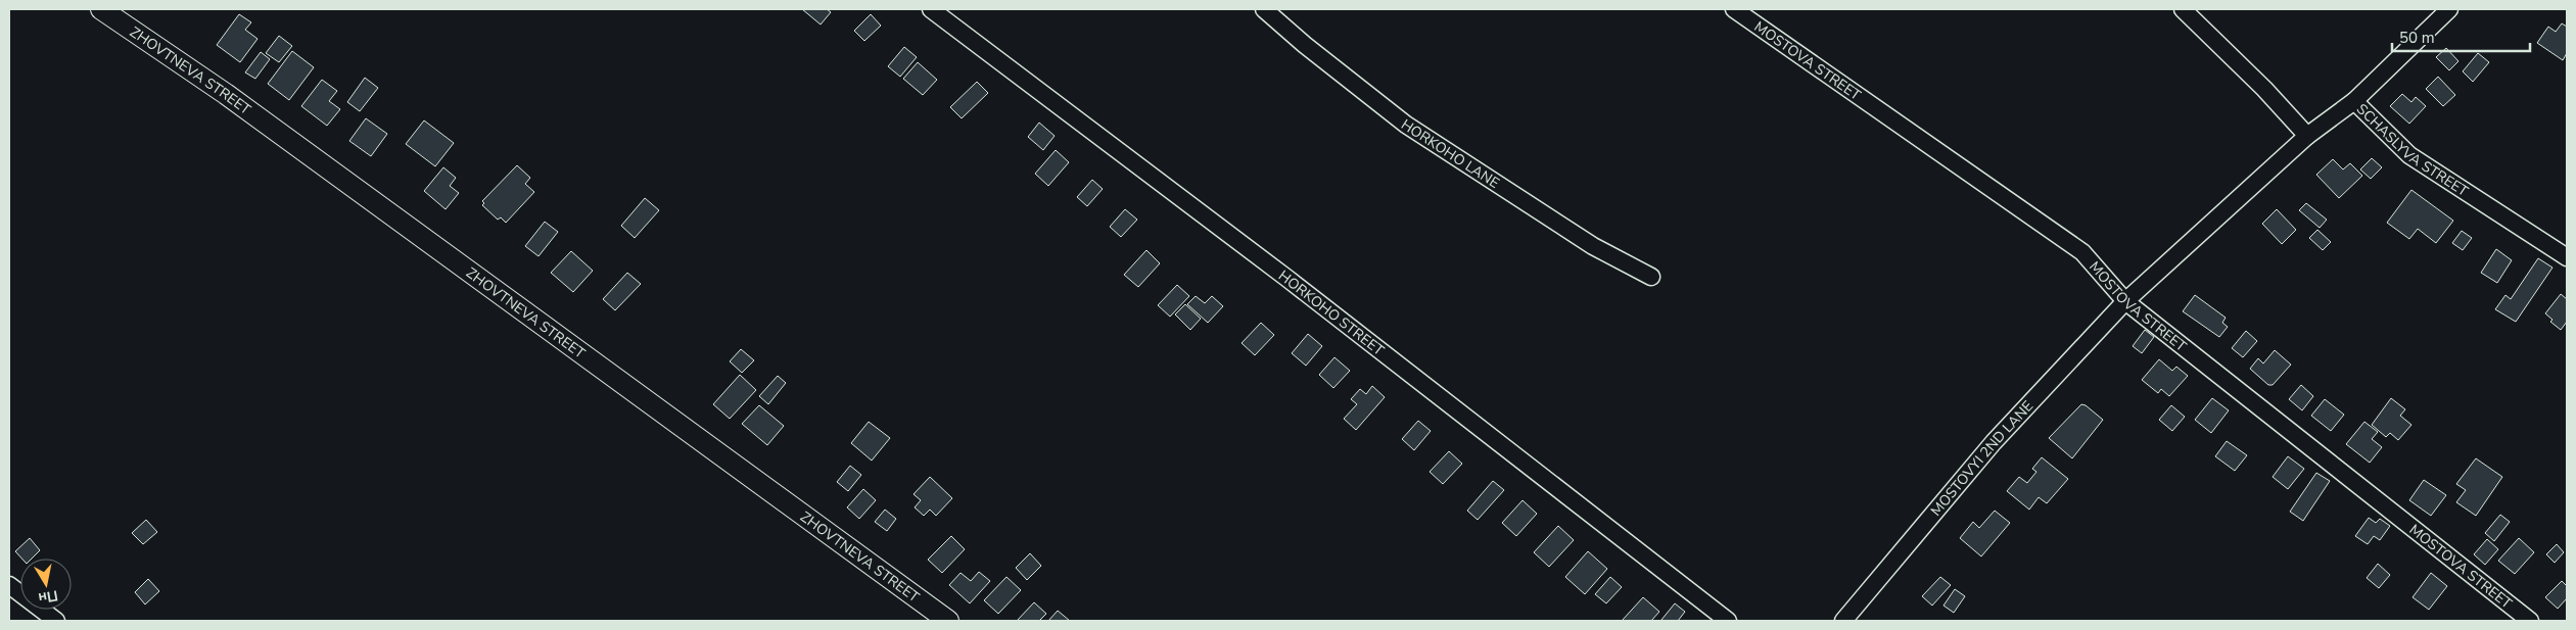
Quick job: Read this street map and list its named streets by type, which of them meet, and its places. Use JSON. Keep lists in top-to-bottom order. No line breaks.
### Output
{"streets":{"street":["MOSTOVA STREET","ZHOVTNEVA STREET","SCHASLYVA STREET","HORKOHO LANE","HORKOHO STREET","MOSTOVYI 2ND LANE"]},"crossings":[["MOSTOVA STREET","SCHASLYVA STREET"],["MOSTOVA STREET","MOSTOVYI 2ND LANE"],["SCHASLYVA STREET","MOSTOVYI 2ND LANE"]],"scale_bar":"50 m","north":"bottom"}
